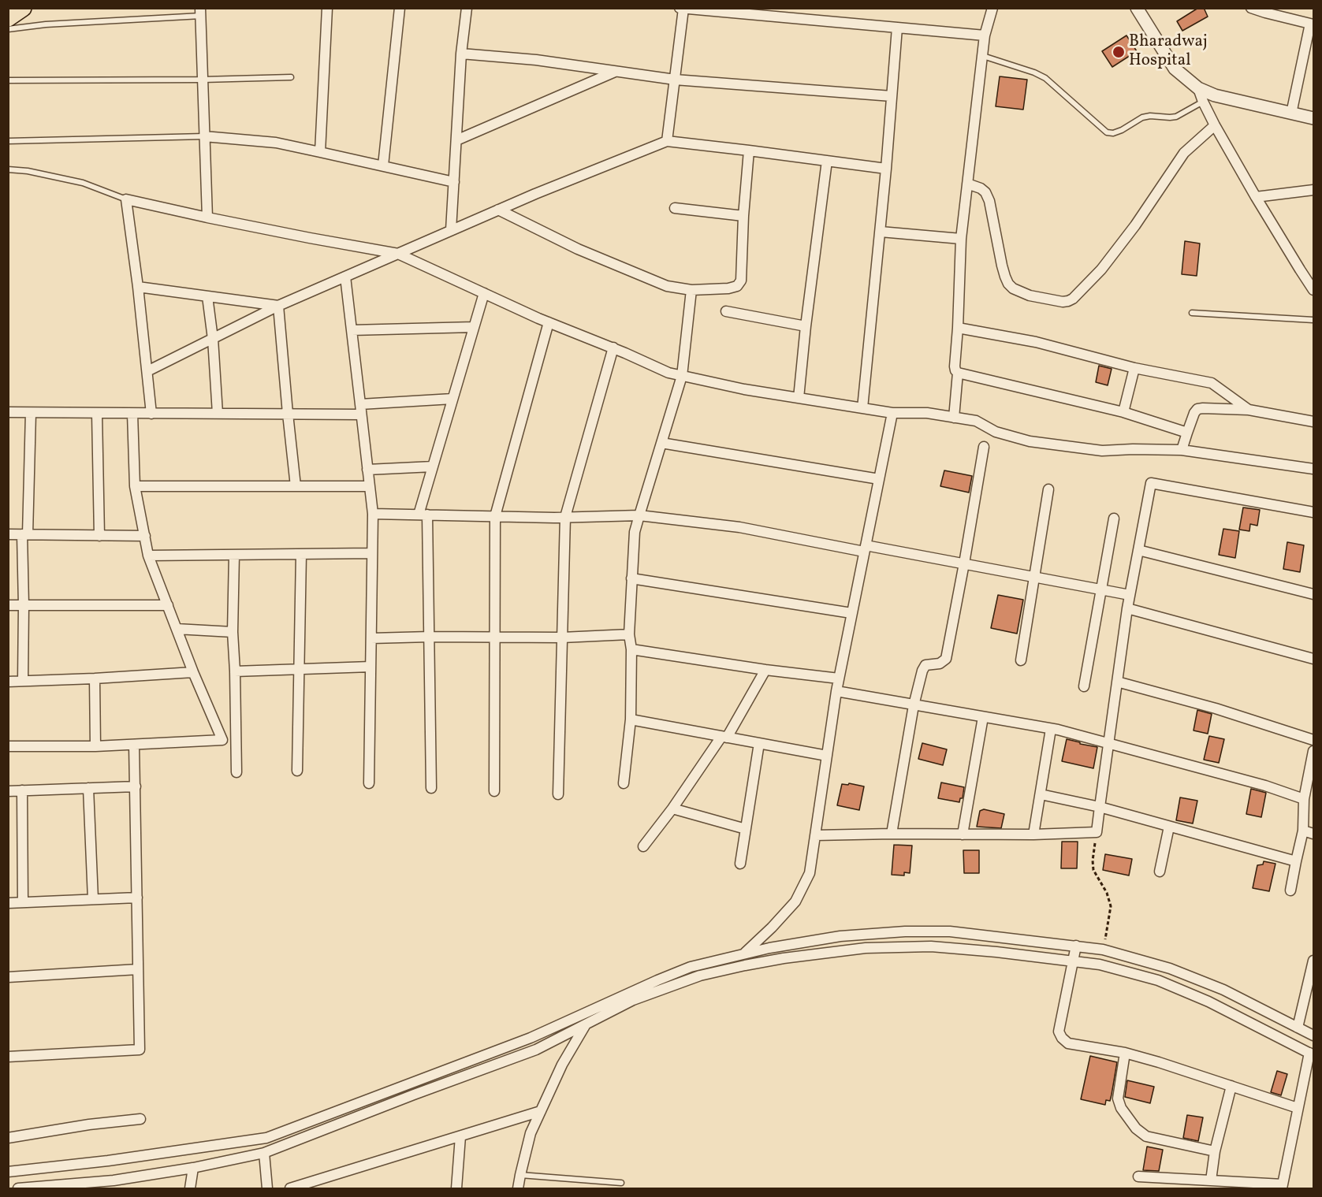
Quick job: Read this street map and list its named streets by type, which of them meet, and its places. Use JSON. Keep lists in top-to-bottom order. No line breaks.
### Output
{"places":["Bharadwaj Hospital"]}
